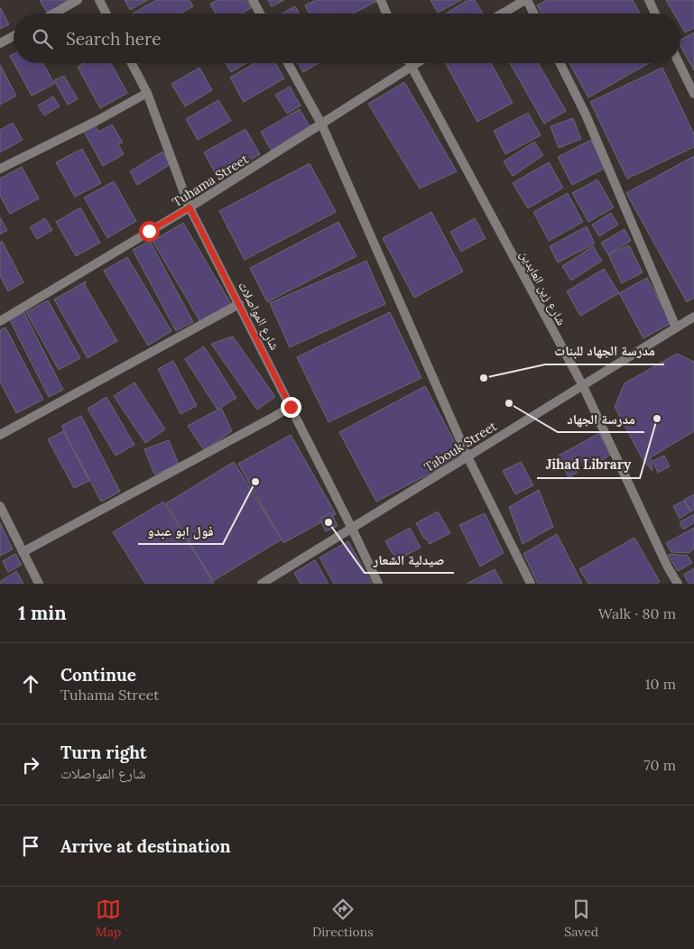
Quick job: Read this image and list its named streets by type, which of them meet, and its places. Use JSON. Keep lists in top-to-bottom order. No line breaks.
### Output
{"streets":{"street":["Tuhama Street","شارع زين العابدين","شارع المواصلات","Tabouk Street"]},"crossings":[["Tuhama Street","شارع زين العابدين"],["Tuhama Street","شارع المواصلات"],["شارع زين العابدين","Tabouk Street"],["شارع المواصلات","Tabouk Street"]],"places":["مدرسة الجهاد للبنات","مدرسة الجهاد","Jihad Library","فول ابو عبدو","صيدلية الشعار"],"page":{"search":"Search here","heading":["1 min","Walk · 80 m"],"list":[["Continue","Tuhama Street","10 m"],["Turn right","شارع المواصلات","70 m"],"Arrive at destination"],"nav":["Map","Directions","Saved"]}}
